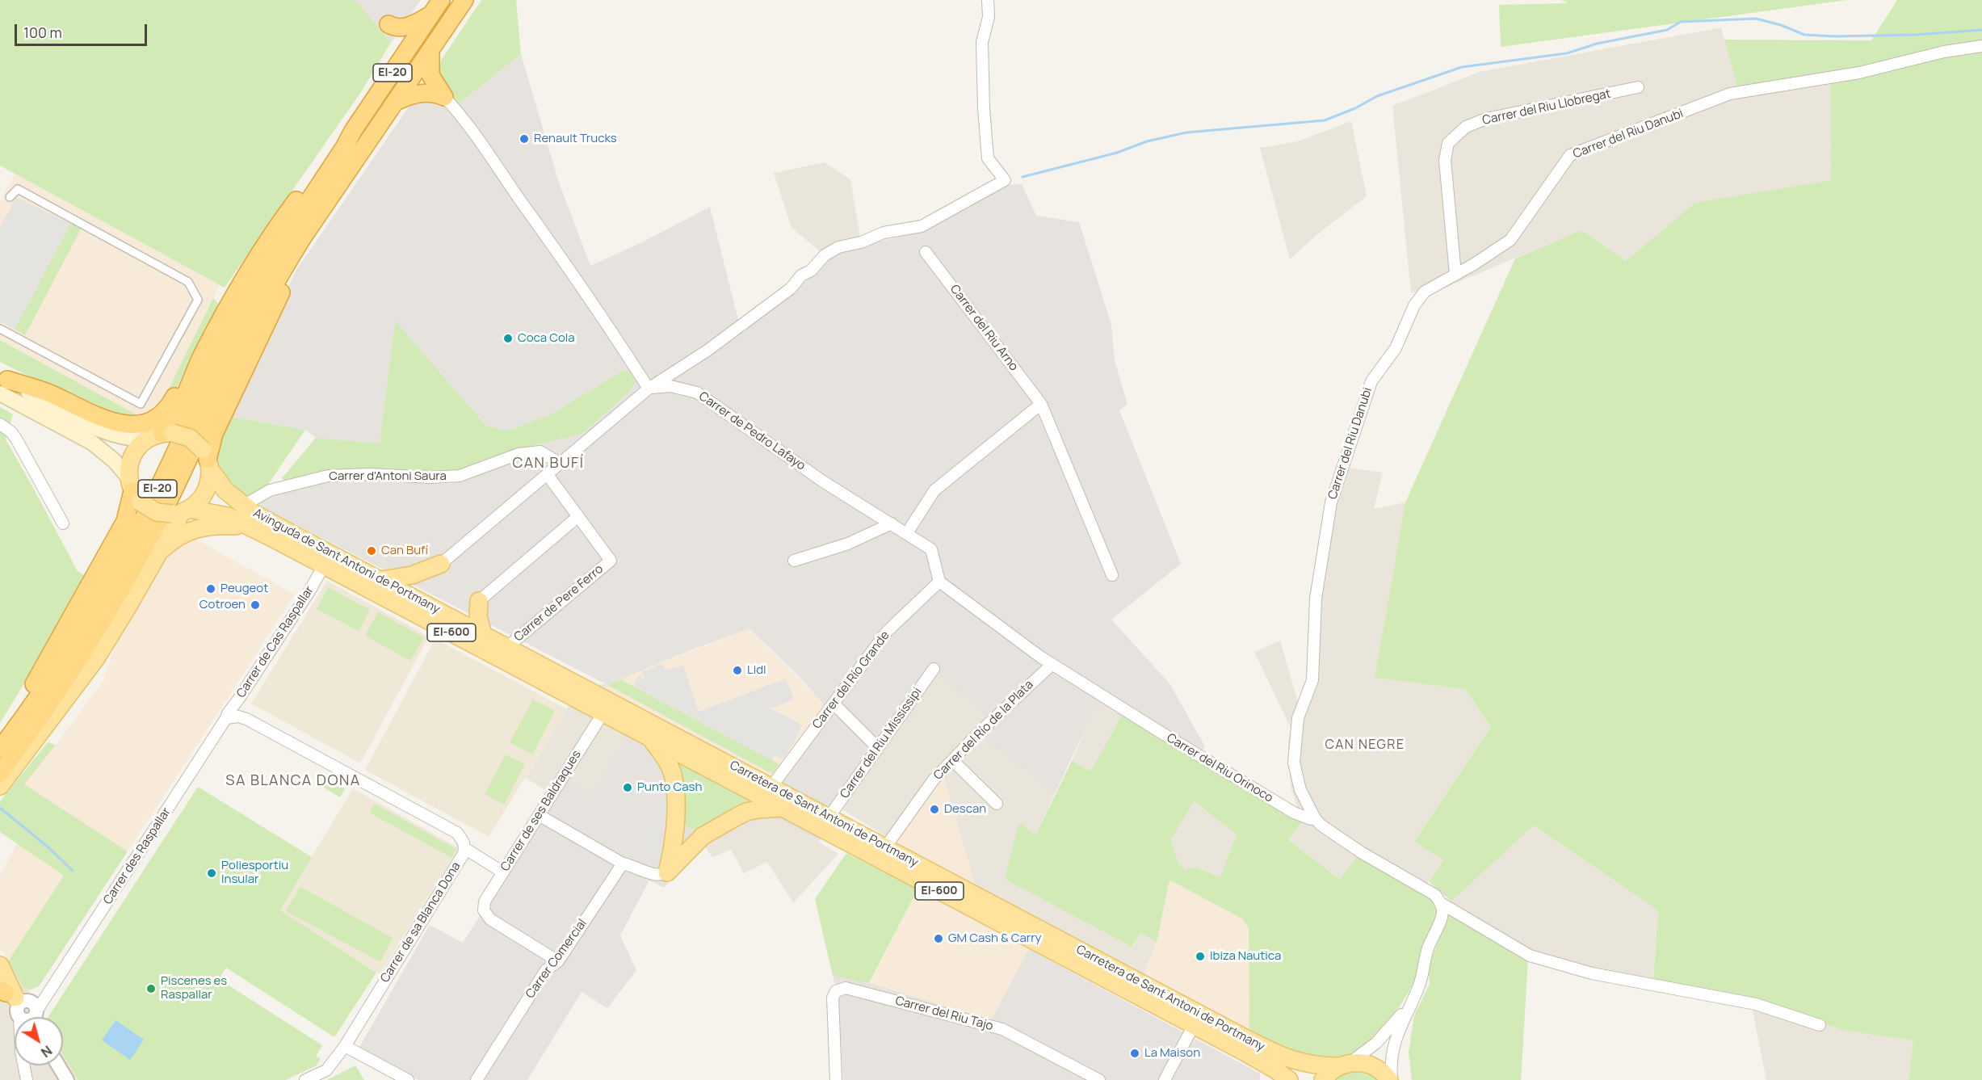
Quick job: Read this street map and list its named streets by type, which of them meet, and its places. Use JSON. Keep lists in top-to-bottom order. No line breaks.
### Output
{"streets":{"highway":["EI-20"],"main road":["Avinguda de Sant Antoni de Portmany","EI-600","Carretera de Sant Antoni de Portmany"],"street":["Carrer del Riu Llobregat","Carrer del Riu Danubi","Carrer del Riu Arno","Carrer de Pedro Lafayo","Carrer d'Antoni Saura","Carrer de Pere Ferro","Carrer de Cas Raspallar","Carrer del Río Grande","Carrer del Río de la Plata","Carrer del Riu Mississipi","Carrer del Riu Orinoco","Carrer de ses Baldraques","Carrer des Raspallar","Carrer de sa Blanca Dona","Carrer Comercial","Carrer del Riu Tajo"]},"crossings":[["Carrer del Riu Llobregat","Carrer del Riu Danubi"],["Carrer del Riu Danubi","Carrer del Riu Orinoco"],["Carrer de Pedro Lafayo","Carrer del Río Grande"],["Carrer de Pedro Lafayo","Carrer del Riu Orinoco"],["Carrer d'Antoni Saura","Avinguda de Sant Antoni de Portmany"],["Avinguda de Sant Antoni de Portmany","Carrer de Pere Ferro"],["Avinguda de Sant Antoni de Portmany","EI-600"],["Avinguda de Sant Antoni de Portmany","Carrer de Cas Raspallar"],["Avinguda de Sant Antoni de Portmany","Carretera de Sant Antoni de Portmany"],["EI-600","Carretera de Sant Antoni de Portmany"],["Carrer de Cas Raspallar","Carrer des Raspallar"],["Carrer de Cas Raspallar","Carrer de sa Blanca Dona"],["Carrer del Río Grande","Carrer del Riu Orinoco"],["Carrer del Río Grande","Carretera de Sant Antoni de Portmany"],["Carrer del Río de la Plata","Carrer del Riu Orinoco"],["Carrer del Río de la Plata","Carretera de Sant Antoni de Portmany"],["Carrer del Riu Mississipi","Carretera de Sant Antoni de Portmany"],["Carrer de ses Baldraques","Carretera de Sant Antoni de Portmany"],["Carrer de ses Baldraques","Carrer Comercial"],["Carrer des Raspallar","Carrer de sa Blanca Dona"]],"districts":["CAN BUFÍ","CAN NEGRE","SA BLANCA DONA"],"places":["Renault Trucks","Coca Cola","Can Bufí","Peugeot","Cotroen","Lidl","Punto Cash","Descan","Poliesportiu Insular","GM Cash & Carry","Ibiza Nautica","Piscenes es Raspallar","La Maison"],"scale_bar":"100 m","north":"bottom right"}
